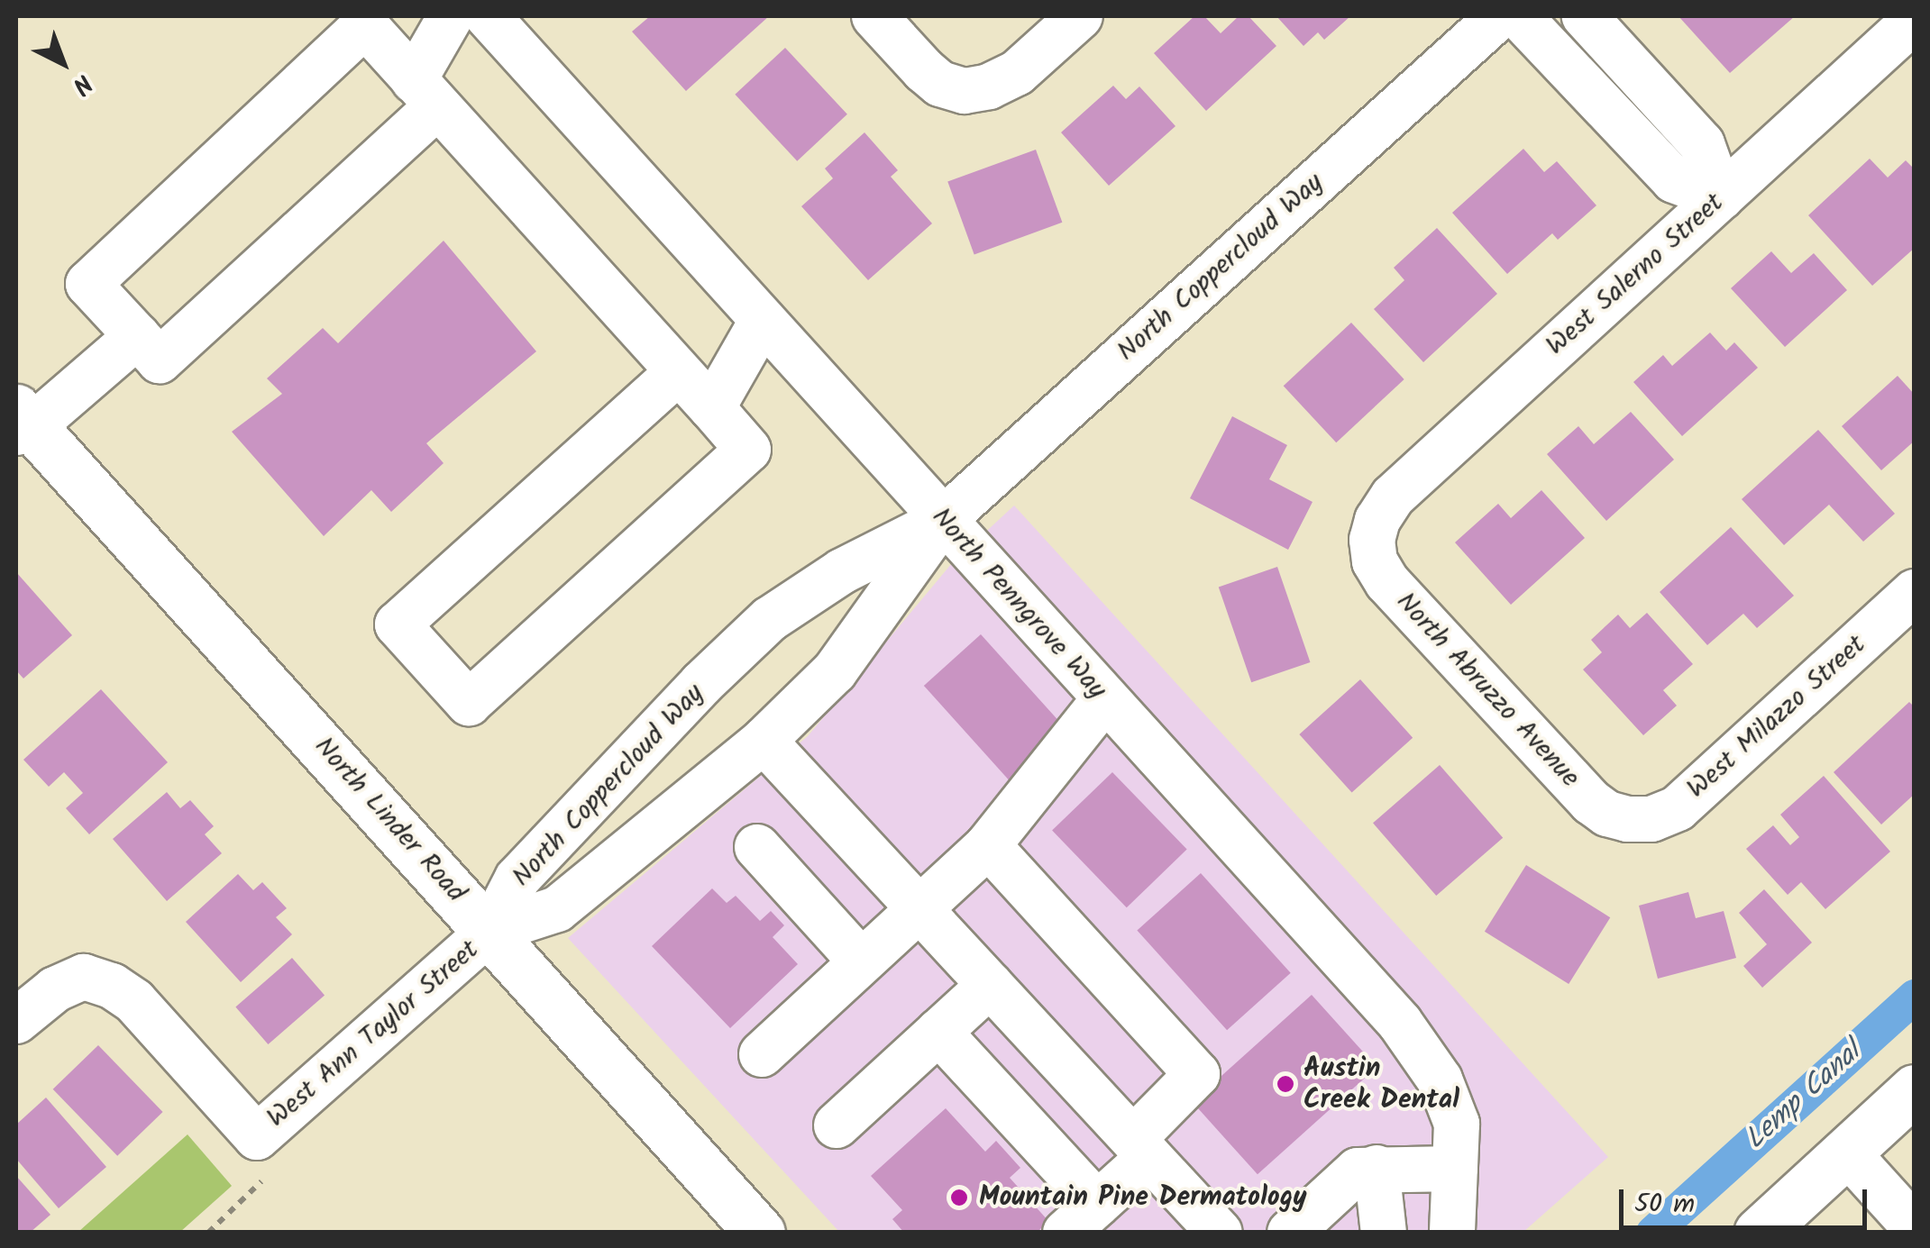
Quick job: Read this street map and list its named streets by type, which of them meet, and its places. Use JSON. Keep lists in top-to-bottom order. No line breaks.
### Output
{"streets":{"main road":["North Linder Road"],"street":["North Coppercloud Way","West Salerno Street","North Penngrove Way","North Abruzzo Avenue","West Milazzo Street","West Ann Taylor Street"]},"crossings":[["North Coppercloud Way","North Penngrove Way"],["North Coppercloud Way","North Linder Road"],["North Coppercloud Way","West Ann Taylor Street"],["West Salerno Street","North Abruzzo Avenue"],["North Abruzzo Avenue","West Milazzo Street"],["North Linder Road","West Ann Taylor Street"]],"water":["Lemp Canal"],"places":["Austin Creek Dental","Mountain Pine Dermatology"],"scale_bar":"50 m","north":"bottom right"}
